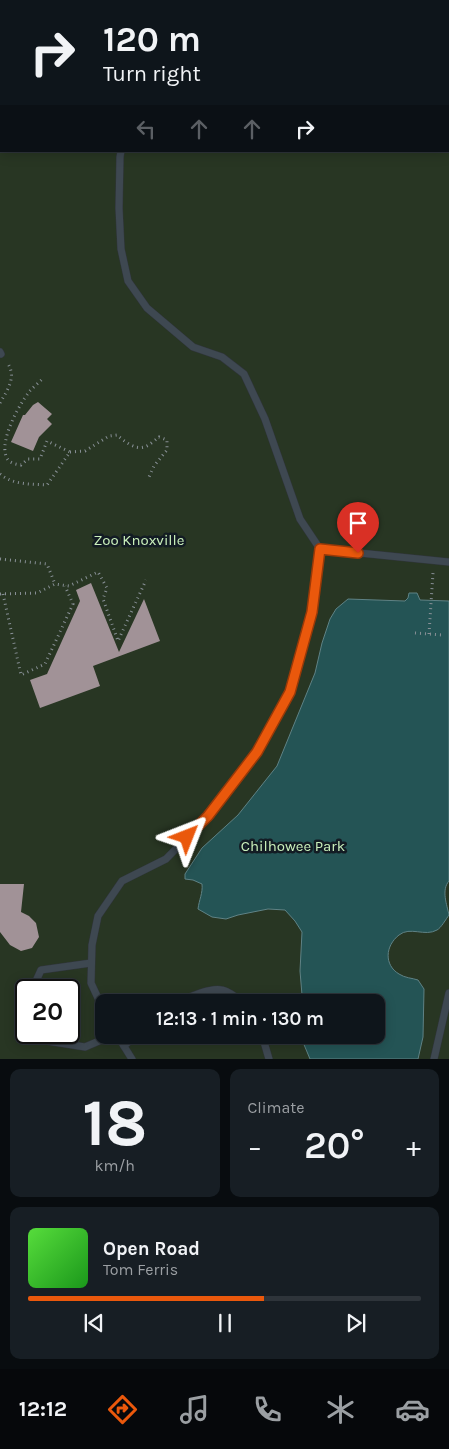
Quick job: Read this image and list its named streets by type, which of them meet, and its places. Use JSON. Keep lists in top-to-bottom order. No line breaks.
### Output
{"parks":["Zoo Knoxville","Chilhowee Park"],"page":{"turn":["120 m","Turn right"],"limit":"20","trip":"12:13 · 1 min · 130 m","tile":[["18","km/h"],"Climate"],"heat":["−","20°","+"],"song":["Open Road","Tom Ferris"],"tabs":"12:12"}}
